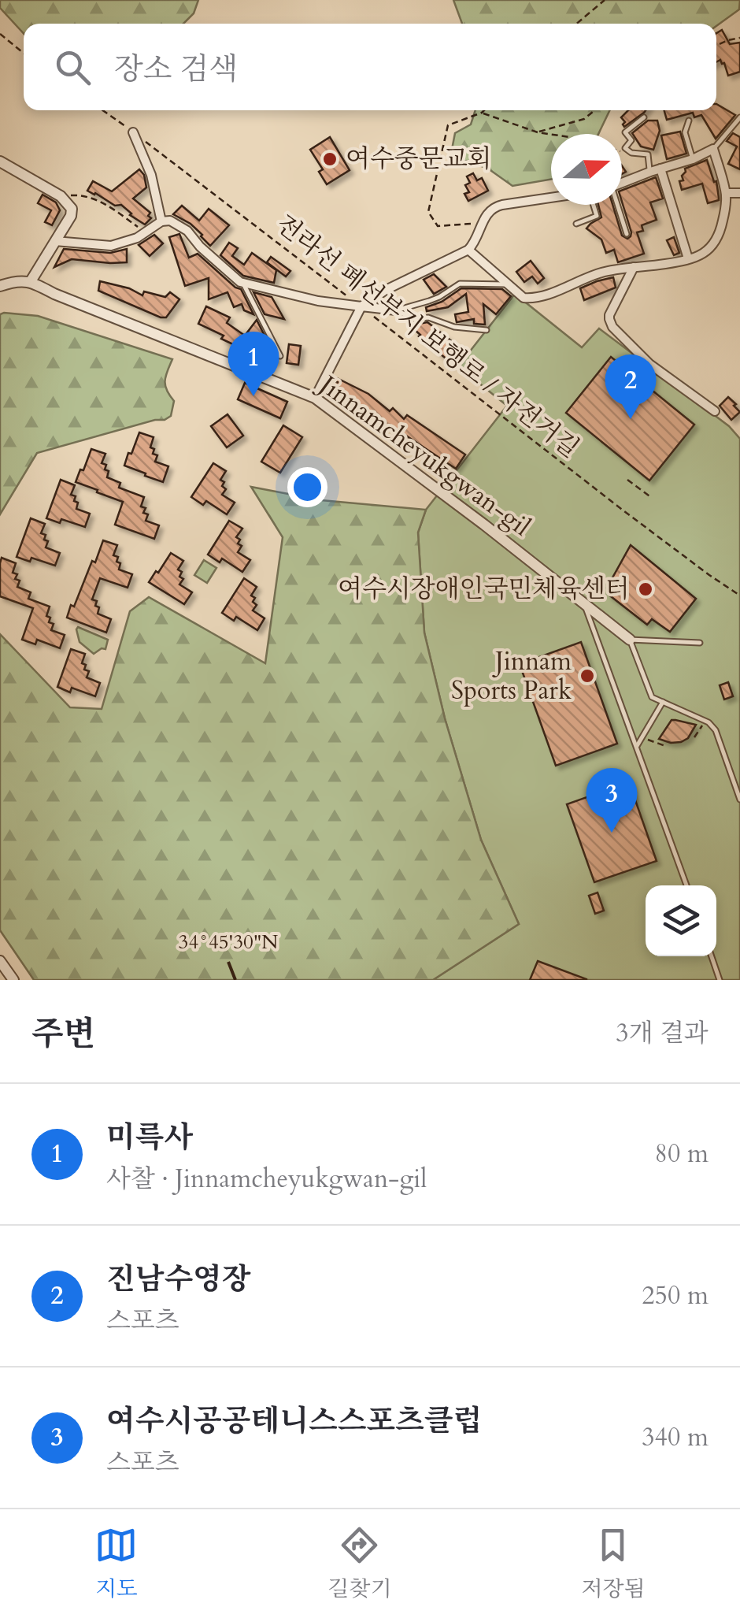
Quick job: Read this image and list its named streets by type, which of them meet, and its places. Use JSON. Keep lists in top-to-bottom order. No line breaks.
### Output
{"streets":{"street":["Jinnamcheyukgwan-gil"],"path":["전라선 폐선부지 보행로 / 자전거길"]},"places":["여수중문교회","여수시장애인국민체육센터","Jinnam Sports Park"],"north":"right","page":{"search":"장소 검색","pins":["1","2","3"],"heading":["주변","3개 결과"],"list":[{"mark":"1","name":"미륵사","note":"사찰 · Jinnamcheyukgwan-gil","value":"80 m"},{"mark":"2","name":"진남수영장","note":"스포츠","value":"250 m"},{"mark":"3","name":"여수시공공테니스스포츠클럽","note":"스포츠","value":"340 m"}],"nav":["지도","길찾기","저장됨"]},"coordinates":["34°45'30\"N"]}
